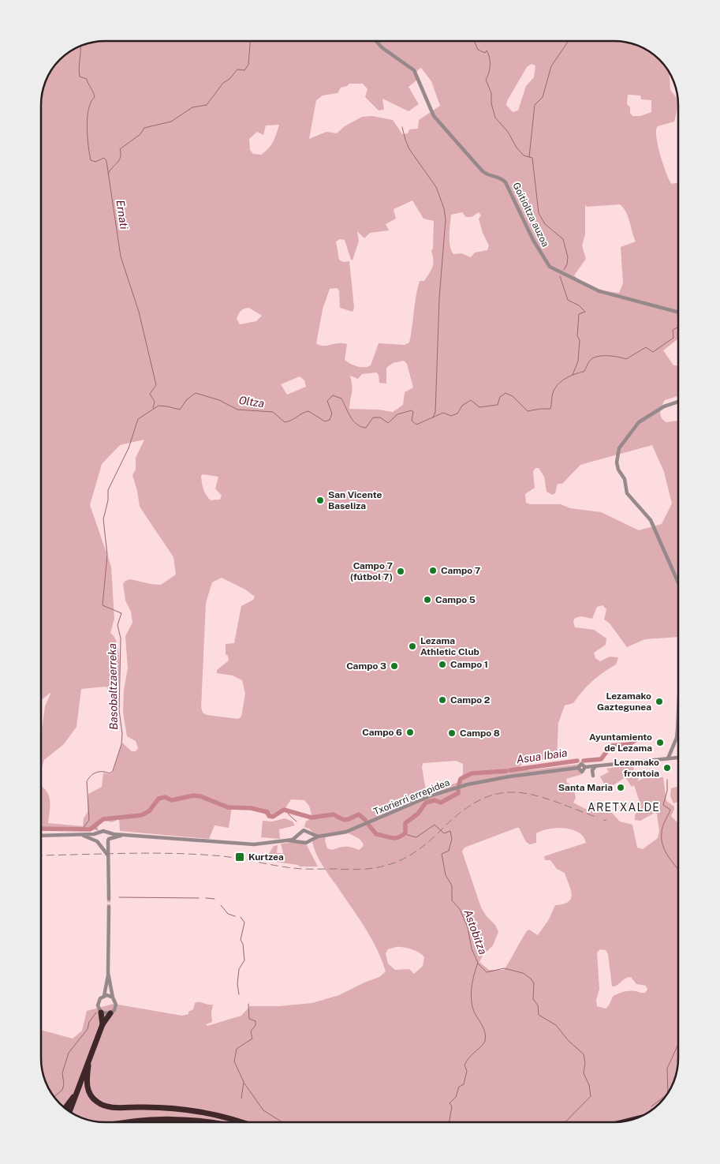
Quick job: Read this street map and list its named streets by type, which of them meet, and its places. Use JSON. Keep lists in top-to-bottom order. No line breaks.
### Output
{"streets":{"street":["Goitioltza auzoa","Txorierri errepidea"]},"districts":["ARETXALDE"],"water":["Ernati","Oltza","Basobaltzaerreka","Asua Ibaia","Astobitza"],"places":{"other":["San Vicente Baseliza","Campo 7","Campo 7 (fútbol 7)","Campo 5","Lezama Athletic Club","Campo 1","Campo 3","Campo 2","Lezamako Gaztegunea","Campo 6","Campo 8","Ayuntamiento de Lezama","Lezamako frontoia","Santa Maria"],"transit":["Kurtzea"]}}
